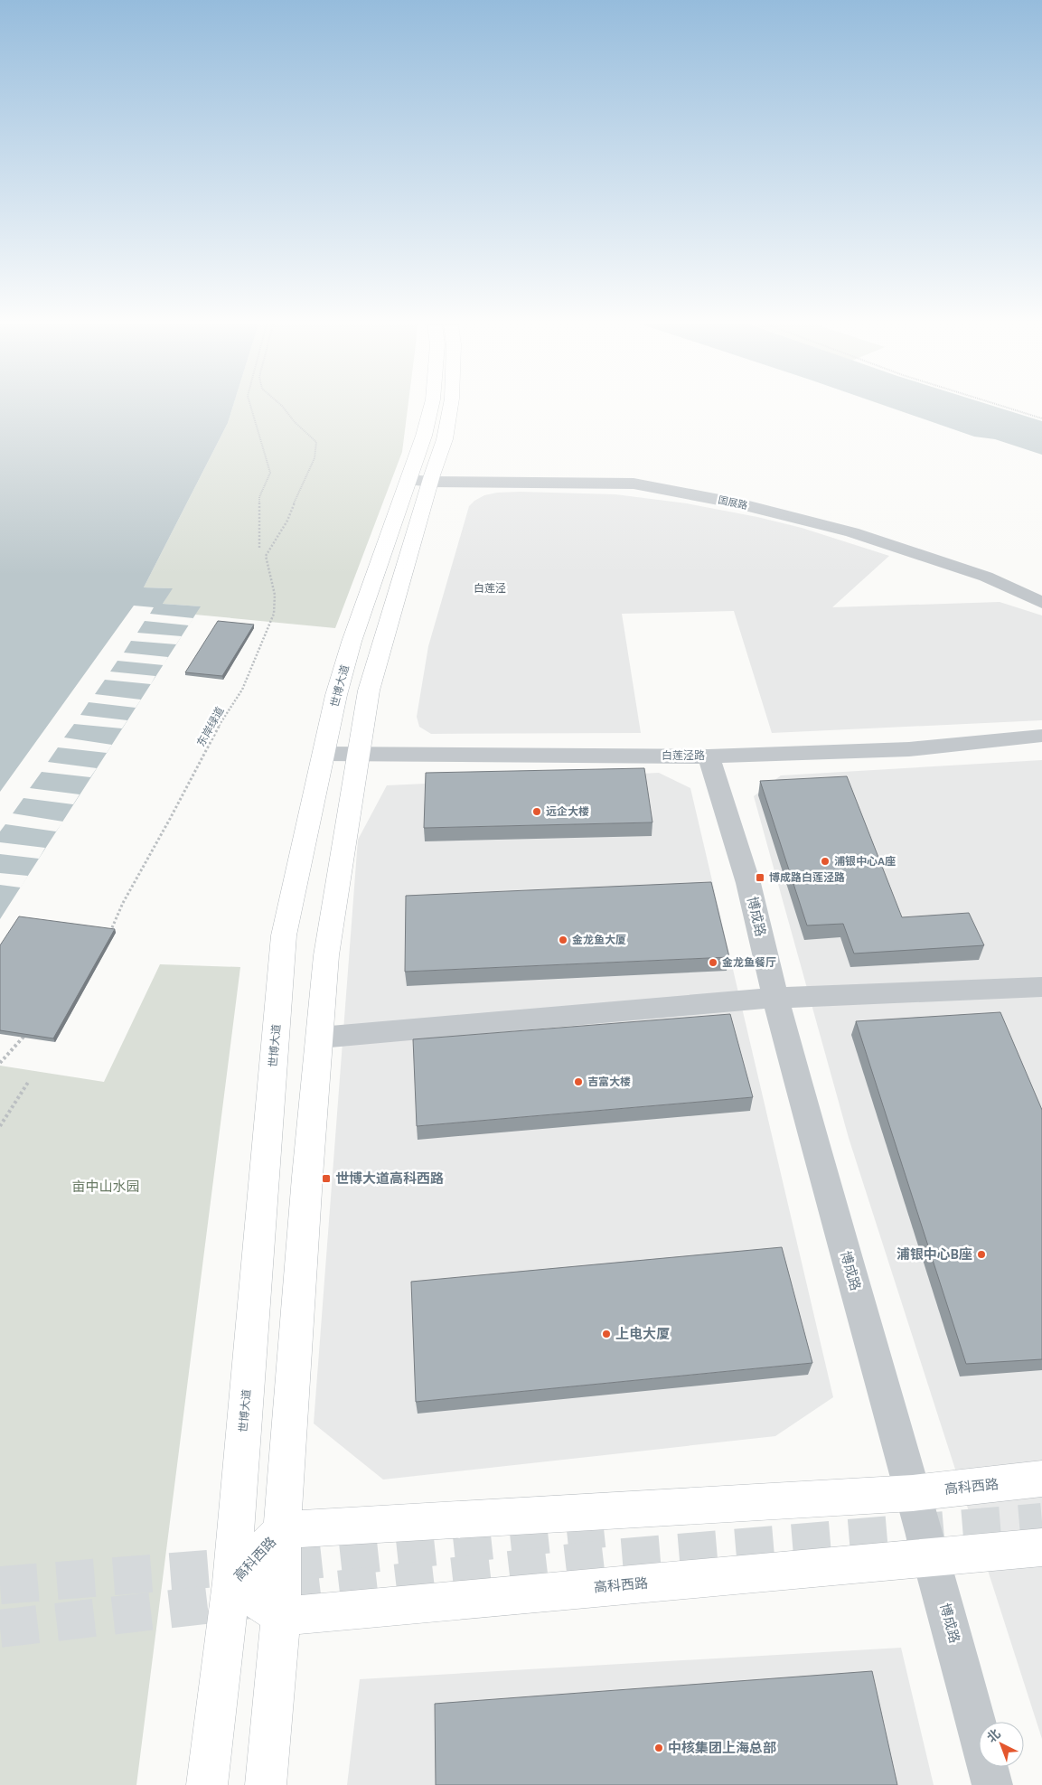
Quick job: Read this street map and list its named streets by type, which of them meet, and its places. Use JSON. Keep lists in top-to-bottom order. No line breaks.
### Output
{"streets":{"main road":["世博大道","高科西路"],"street":["国展路","白莲泾路","博成路"],"path":["东岸绿道"]},"crossings":[["国展路","世博大道"],["世博大道","白莲泾路"],["世博大道","高科西路"],["白莲泾路","博成路"],["博成路","高科西路"]],"districts":["白莲泾"],"parks":["亩中山水园"],"places":{"other":["远企大楼","浦银中心A座","金龙鱼大厦","金龙鱼餐厅","吉富大楼","浦银中心B座","上电大厦","中核集团上海总部"],"transit":["博成路白莲泾路","世博大道高科西路"]},"north":"top left"}
